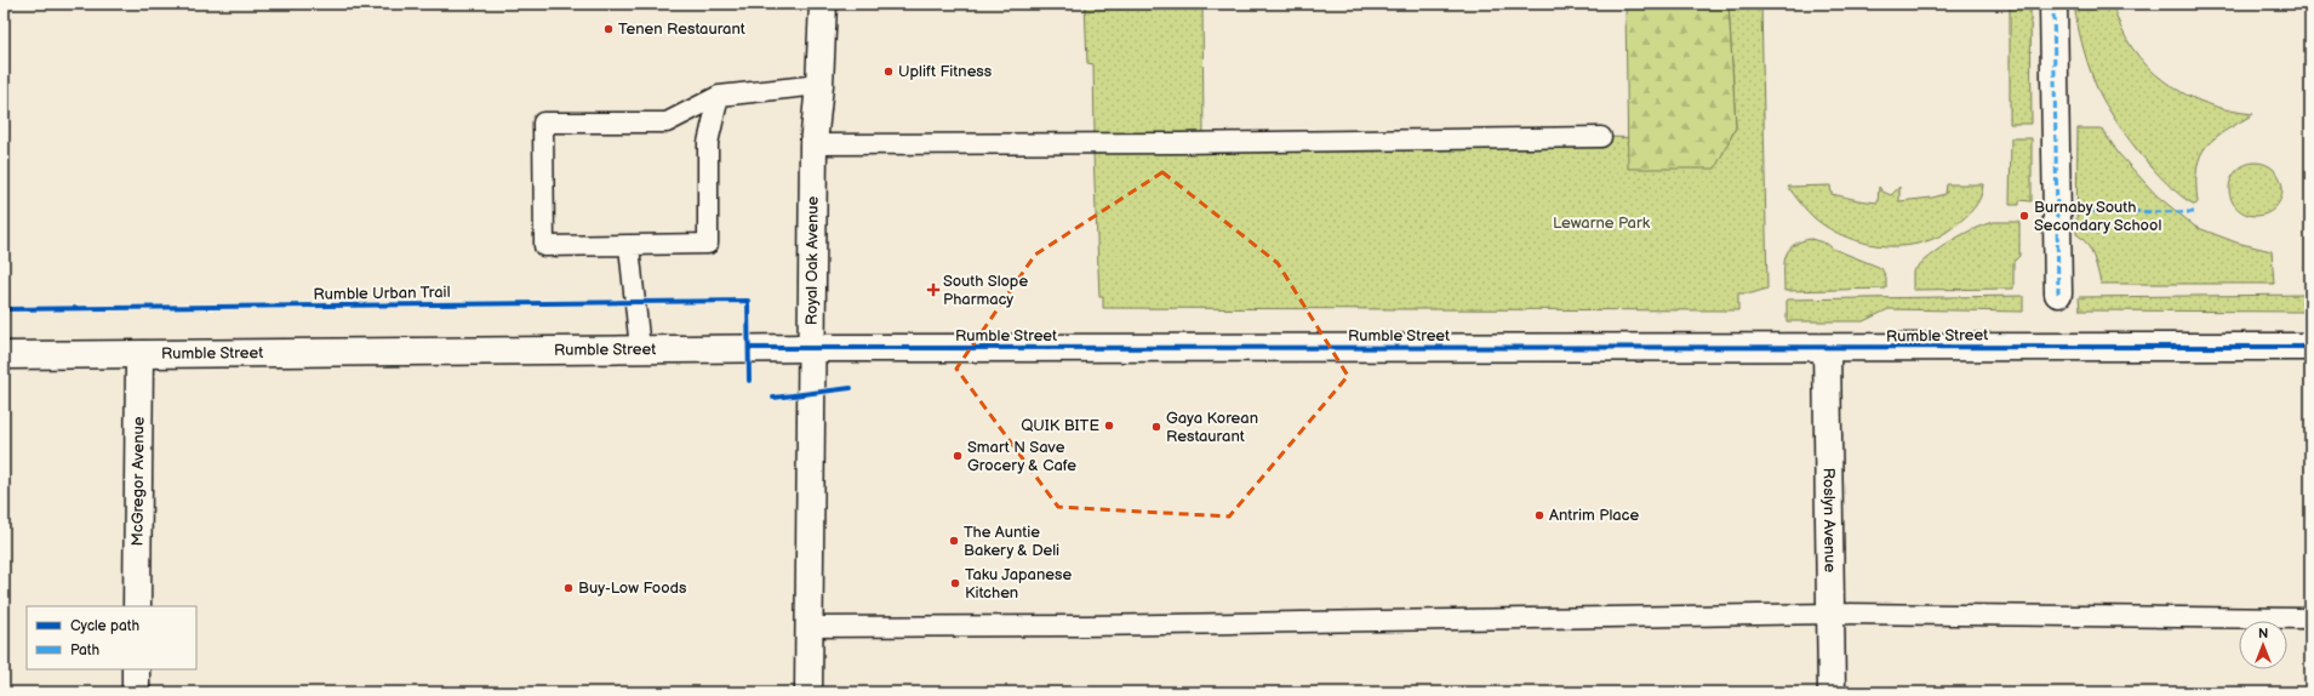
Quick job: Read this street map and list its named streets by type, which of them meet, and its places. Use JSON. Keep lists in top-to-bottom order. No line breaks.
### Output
{"streets":{"street":["Royal Oak Avenue","Rumble Street","McGregor Avenue","Roslyn Avenue"],"cycle path":["Rumble Urban Trail"]},"crossings":[["Royal Oak Avenue","Rumble Street"],["Rumble Street","McGregor Avenue"],["Rumble Street","Roslyn Avenue"]],"parks":["Lewarne Park"],"places":{"other":["Tenen Restaurant","Uplift Fitness","Burnaby South Secondary School","QUIK BITE","Gaya Korean Restaurant","Smart N Save Grocery & Cafe","Antrim Place","The Auntie Bakery & Deli","Taku Japanese Kitchen","Buy-Low Foods"],"health":["South Slope Pharmacy"]},"legend":["Cycle path","Path"],"north":"top"}
